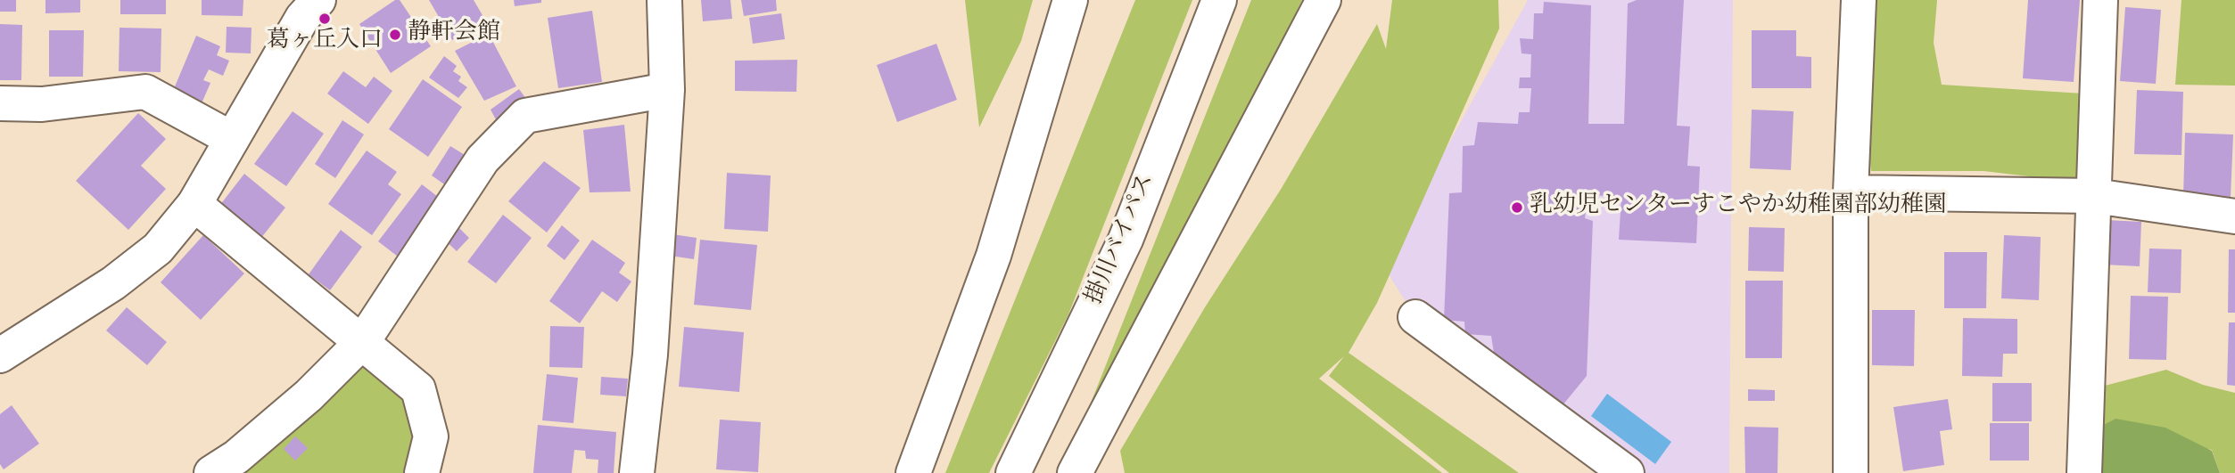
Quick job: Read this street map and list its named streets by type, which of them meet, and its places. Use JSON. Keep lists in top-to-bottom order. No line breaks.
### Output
{"streets":{"main road":["掛川バイパス"]},"places":["葛ヶ丘入口","静軒会館","乳幼児センターすこやか幼稚園部幼稚園"]}
